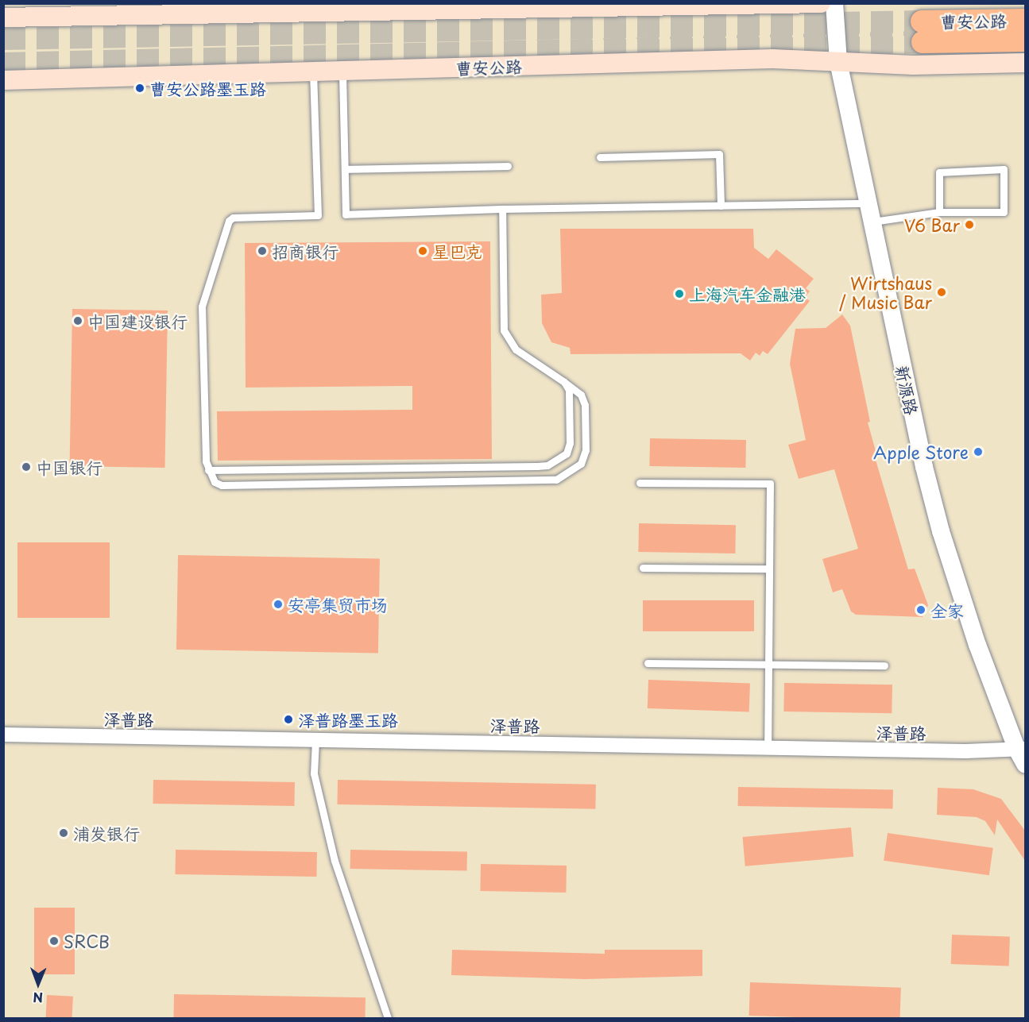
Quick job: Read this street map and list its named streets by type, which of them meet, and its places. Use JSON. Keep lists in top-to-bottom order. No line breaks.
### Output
{"streets":{"highway":["曹安公路"],"street":["新源路","泽普路"]},"crossings":[["曹安公路","新源路"],["新源路","泽普路"]],"places":["曹安公路墨玉路","V6 Bar","招商银行","星巴克","Wirtshaus / Music Bar","上海汽车金融港","中国建设银行","Apple Store","中国银行","安亭集贸市场","全家","泽普路墨玉路","浦发银行","SRCB"],"north":"bottom"}
